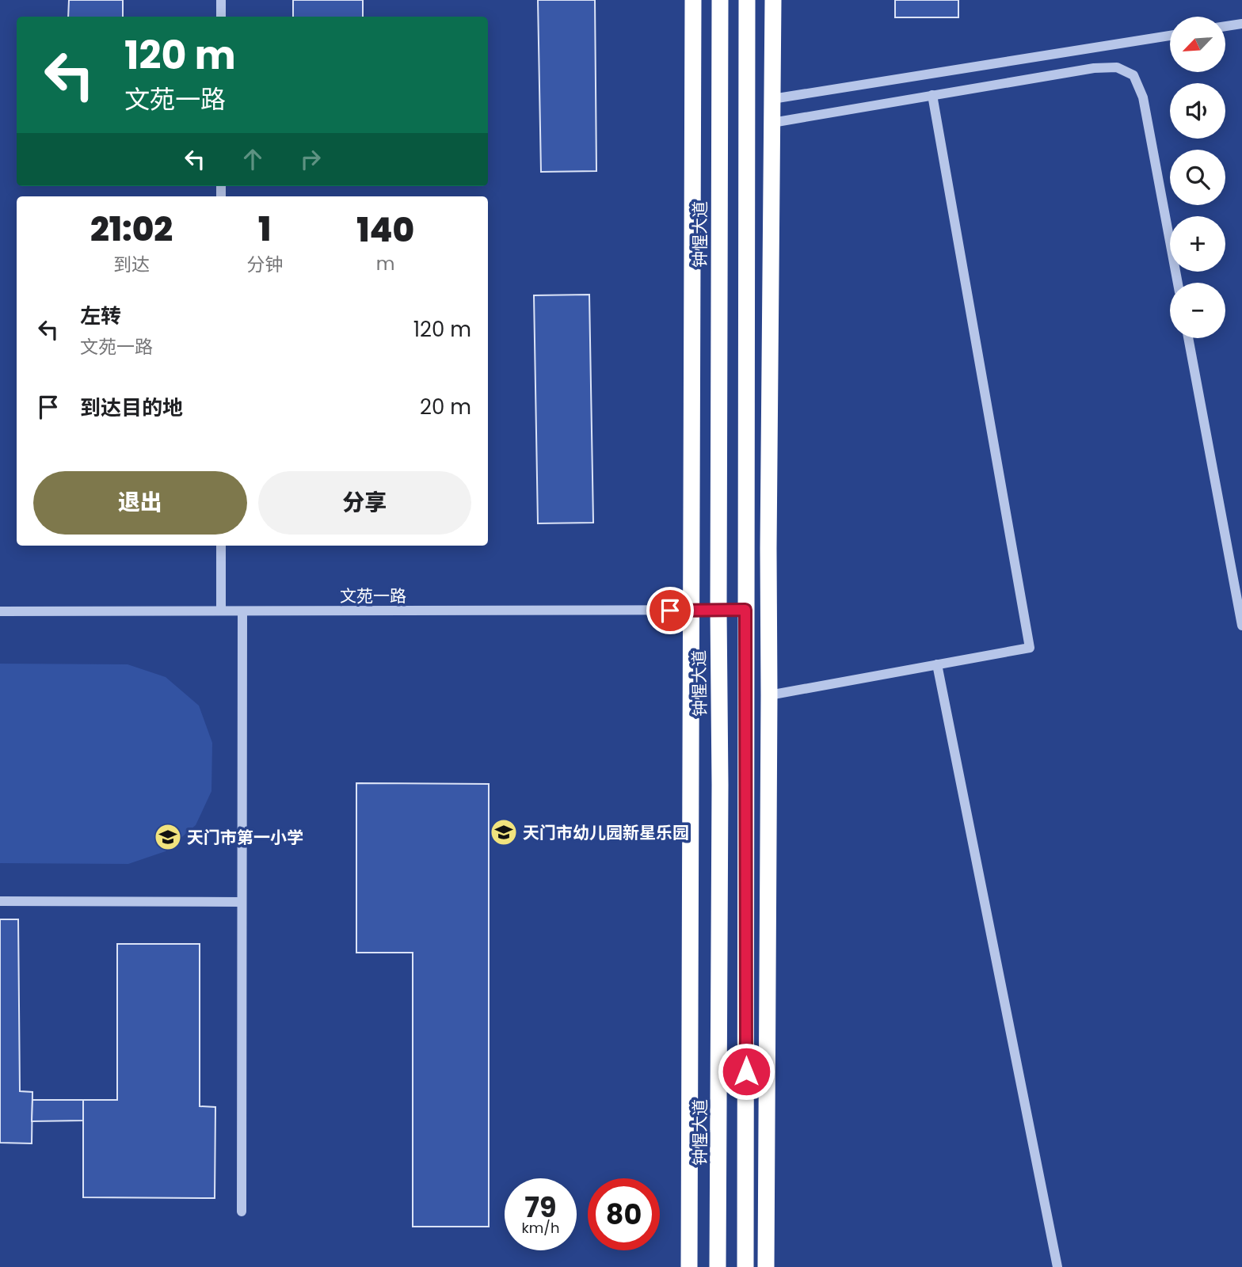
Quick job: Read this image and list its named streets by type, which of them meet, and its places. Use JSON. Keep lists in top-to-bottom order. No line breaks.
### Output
{"streets":{"highway":["钟惺大道"],"street":["文苑一路"]},"crossings":[["钟惺大道","文苑一路"]],"places":{"school or university":["天门市幼儿园新星乐园","天门市第一小学"]},"north":"bottom left","page":{"map_buttons":["+","−"],"turn":["120 m","文苑一路"],"eta":["21:02","到达","1","分钟","140","m"],"list":[{"name":"左转","note":"文苑一路","value":"120 m"},{"name":"到达目的地","value":"20 m"}],"buttons":["退出","分享"],"speed":"79 km/h","limit":"80"}}
